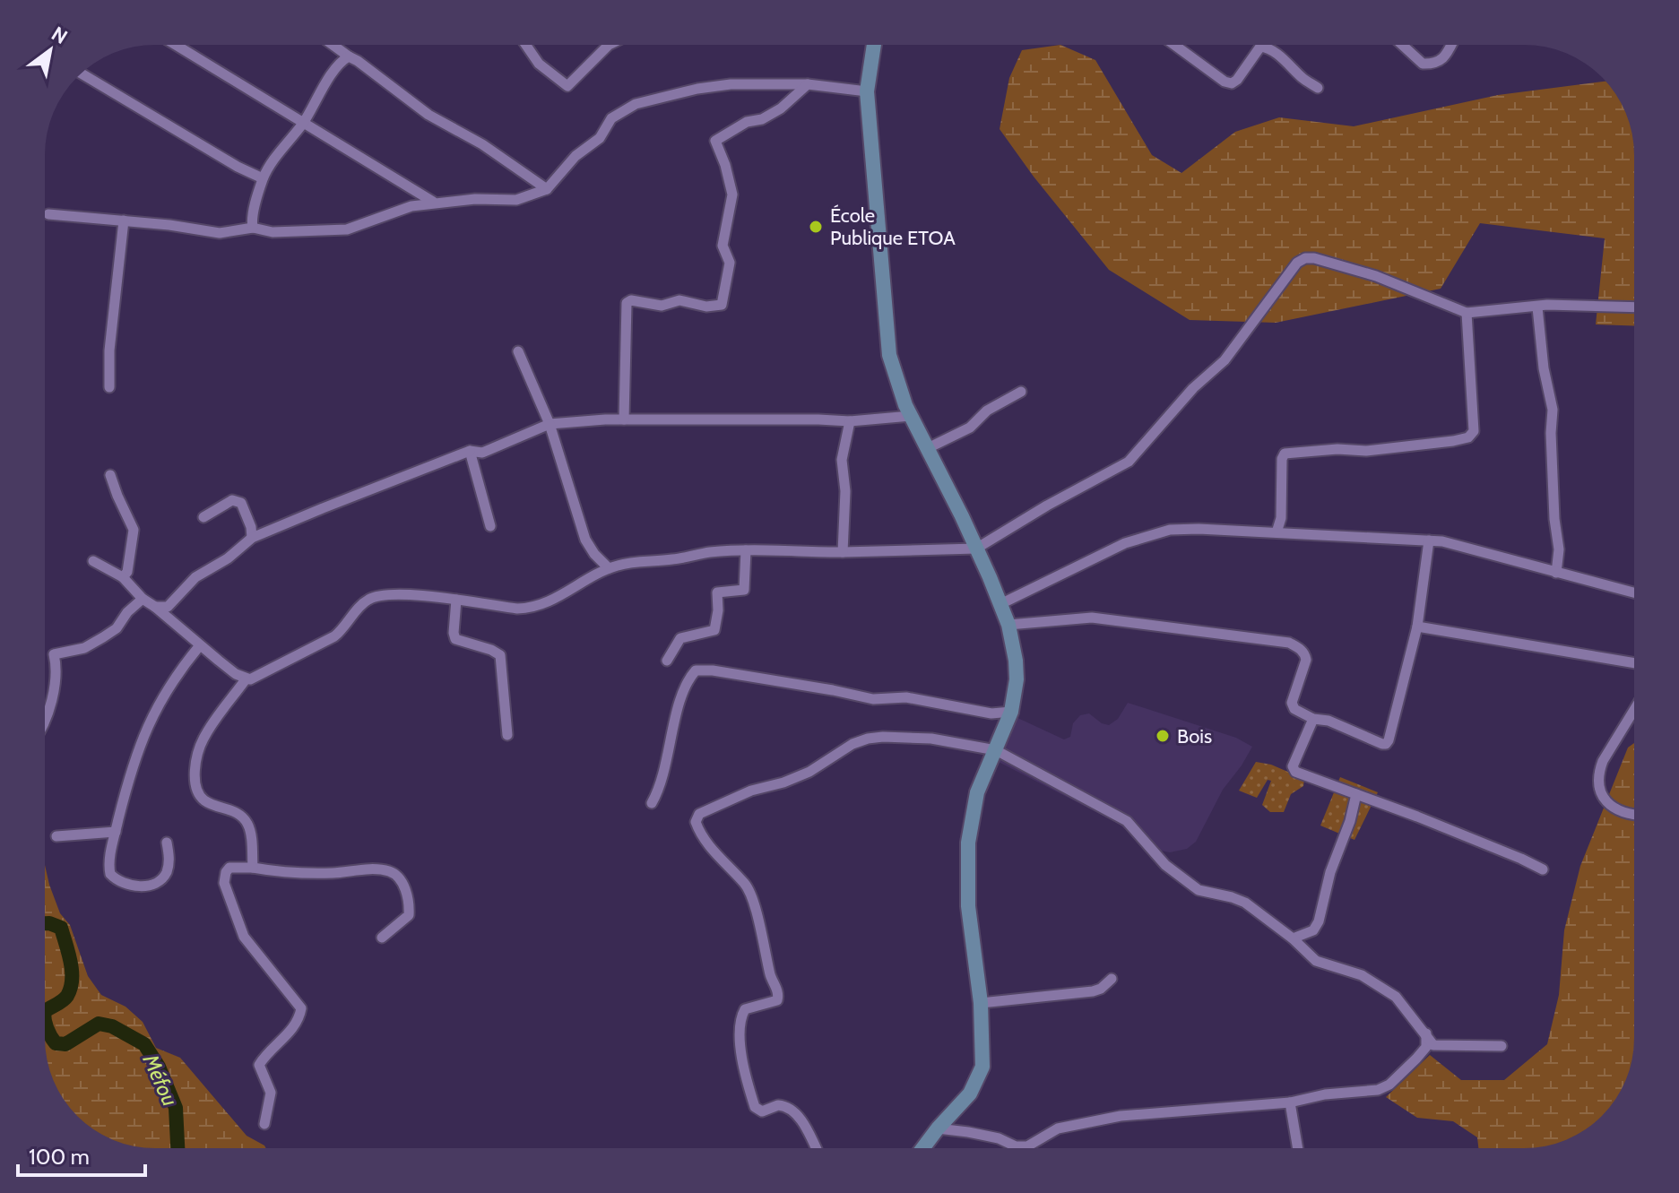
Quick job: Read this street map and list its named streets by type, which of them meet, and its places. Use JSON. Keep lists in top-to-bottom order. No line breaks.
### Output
{"water":["Méfou"],"places":["École Publique ETOA","Bois"],"scale_bar":"100 m","north":"top right"}
